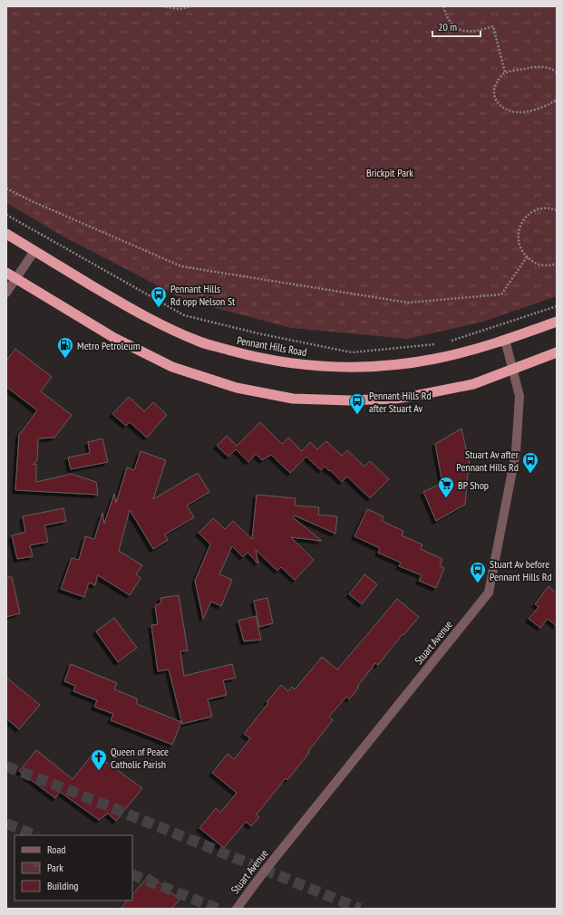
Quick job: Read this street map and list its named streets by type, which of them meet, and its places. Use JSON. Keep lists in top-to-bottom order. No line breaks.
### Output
{"streets":{"highway":["Pennant Hills Road"],"street":["Stuart Avenue"]},"crossings":[["Pennant Hills Road","Stuart Avenue"]],"parks":["Brickpit Park"],"places":{"bus stop":["Pennant Hills Rd opp Nelson St","Pennant Hills Rd after Stuart Av","Stuart Av after Pennant Hills Rd","Stuart Av before Pennant Hills Rd"],"fuel station":["Metro Petroleum"],"supermarket":["BP Shop"],"church":["Queen of Peace Catholic Parish"]},"legend":["Road","Park","Building"],"scale_bar":"20 m"}
